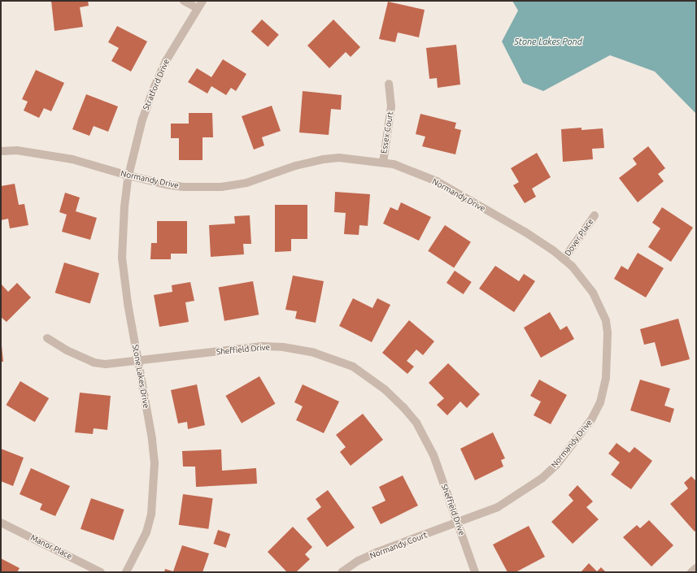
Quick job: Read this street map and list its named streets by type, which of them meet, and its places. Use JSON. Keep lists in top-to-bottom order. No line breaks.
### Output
{"streets":{"street":["Stratford Drive","Essex Court","Normandy Drive","Dover Place","Sheffield Drive","Stone Lakes Drive","Normandy Court","Manor Place"]},"crossings":[["Stratford Drive","Normandy Drive"],["Stratford Drive","Stone Lakes Drive"],["Essex Court","Normandy Drive"],["Normandy Drive","Dover Place"],["Normandy Drive","Sheffield Drive"],["Normandy Drive","Stone Lakes Drive"],["Normandy Drive","Normandy Court"],["Sheffield Drive","Stone Lakes Drive"],["Sheffield Drive","Normandy Court"]],"water":["Stone Lakes Pond"]}
